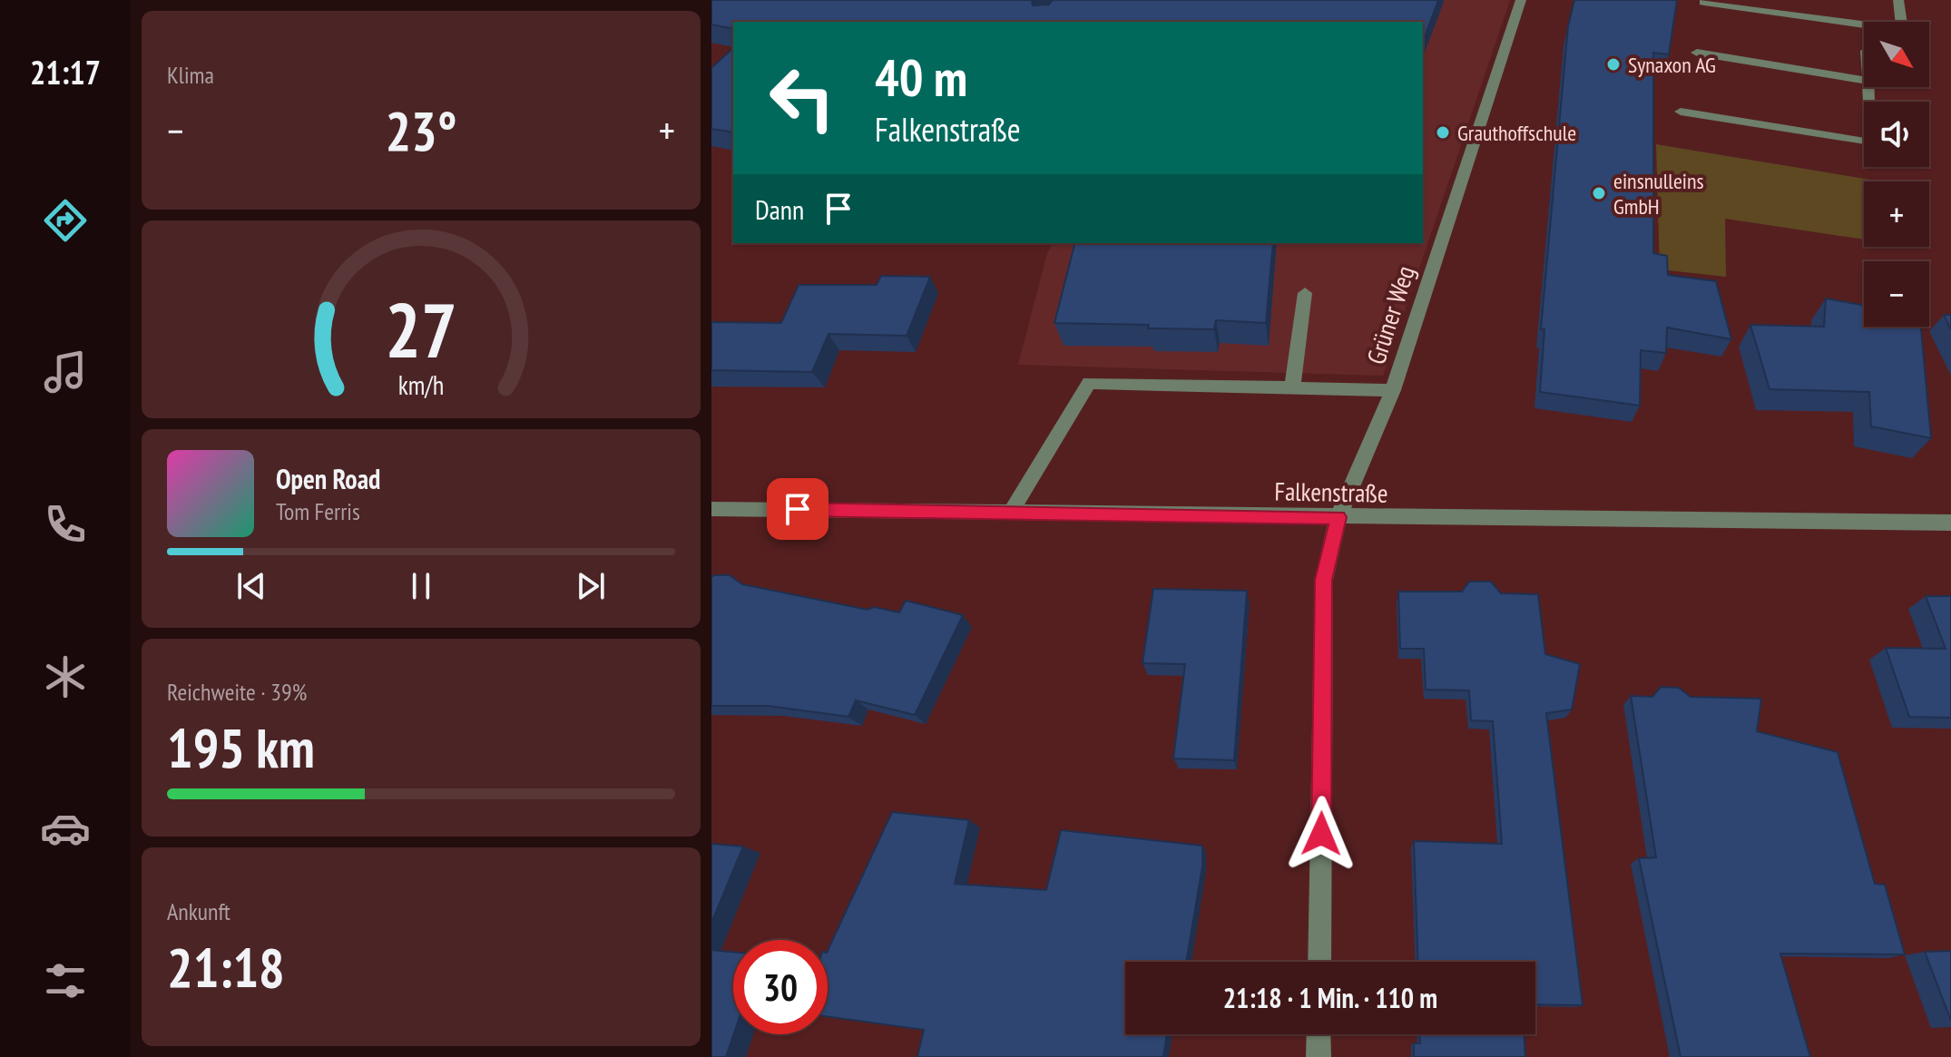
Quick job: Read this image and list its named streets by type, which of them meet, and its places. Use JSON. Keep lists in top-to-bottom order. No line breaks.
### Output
{"streets":{"street":["Grüner Weg","Falkenstraße"]},"crossings":[["Grüner Weg","Falkenstraße"]],"places":["Synaxon AG","Grauthoffschule","einsnulleins GmbH"],"north":"bottom right","page":{"tabs":"21:17","tile":["Klima",["Reichweite · 39%","195 km"],["Ankunft","21:18"]],"map_buttons":["+","−"],"turn":["40 m","Falkenstraße"],"heat":["−","23°","+"],"then":"Dann","song":["Open Road","Tom Ferris"],"limit":"30","trip":"21:18 · 1 Min. · 110 m","gauge":["27","km/h"]}}
